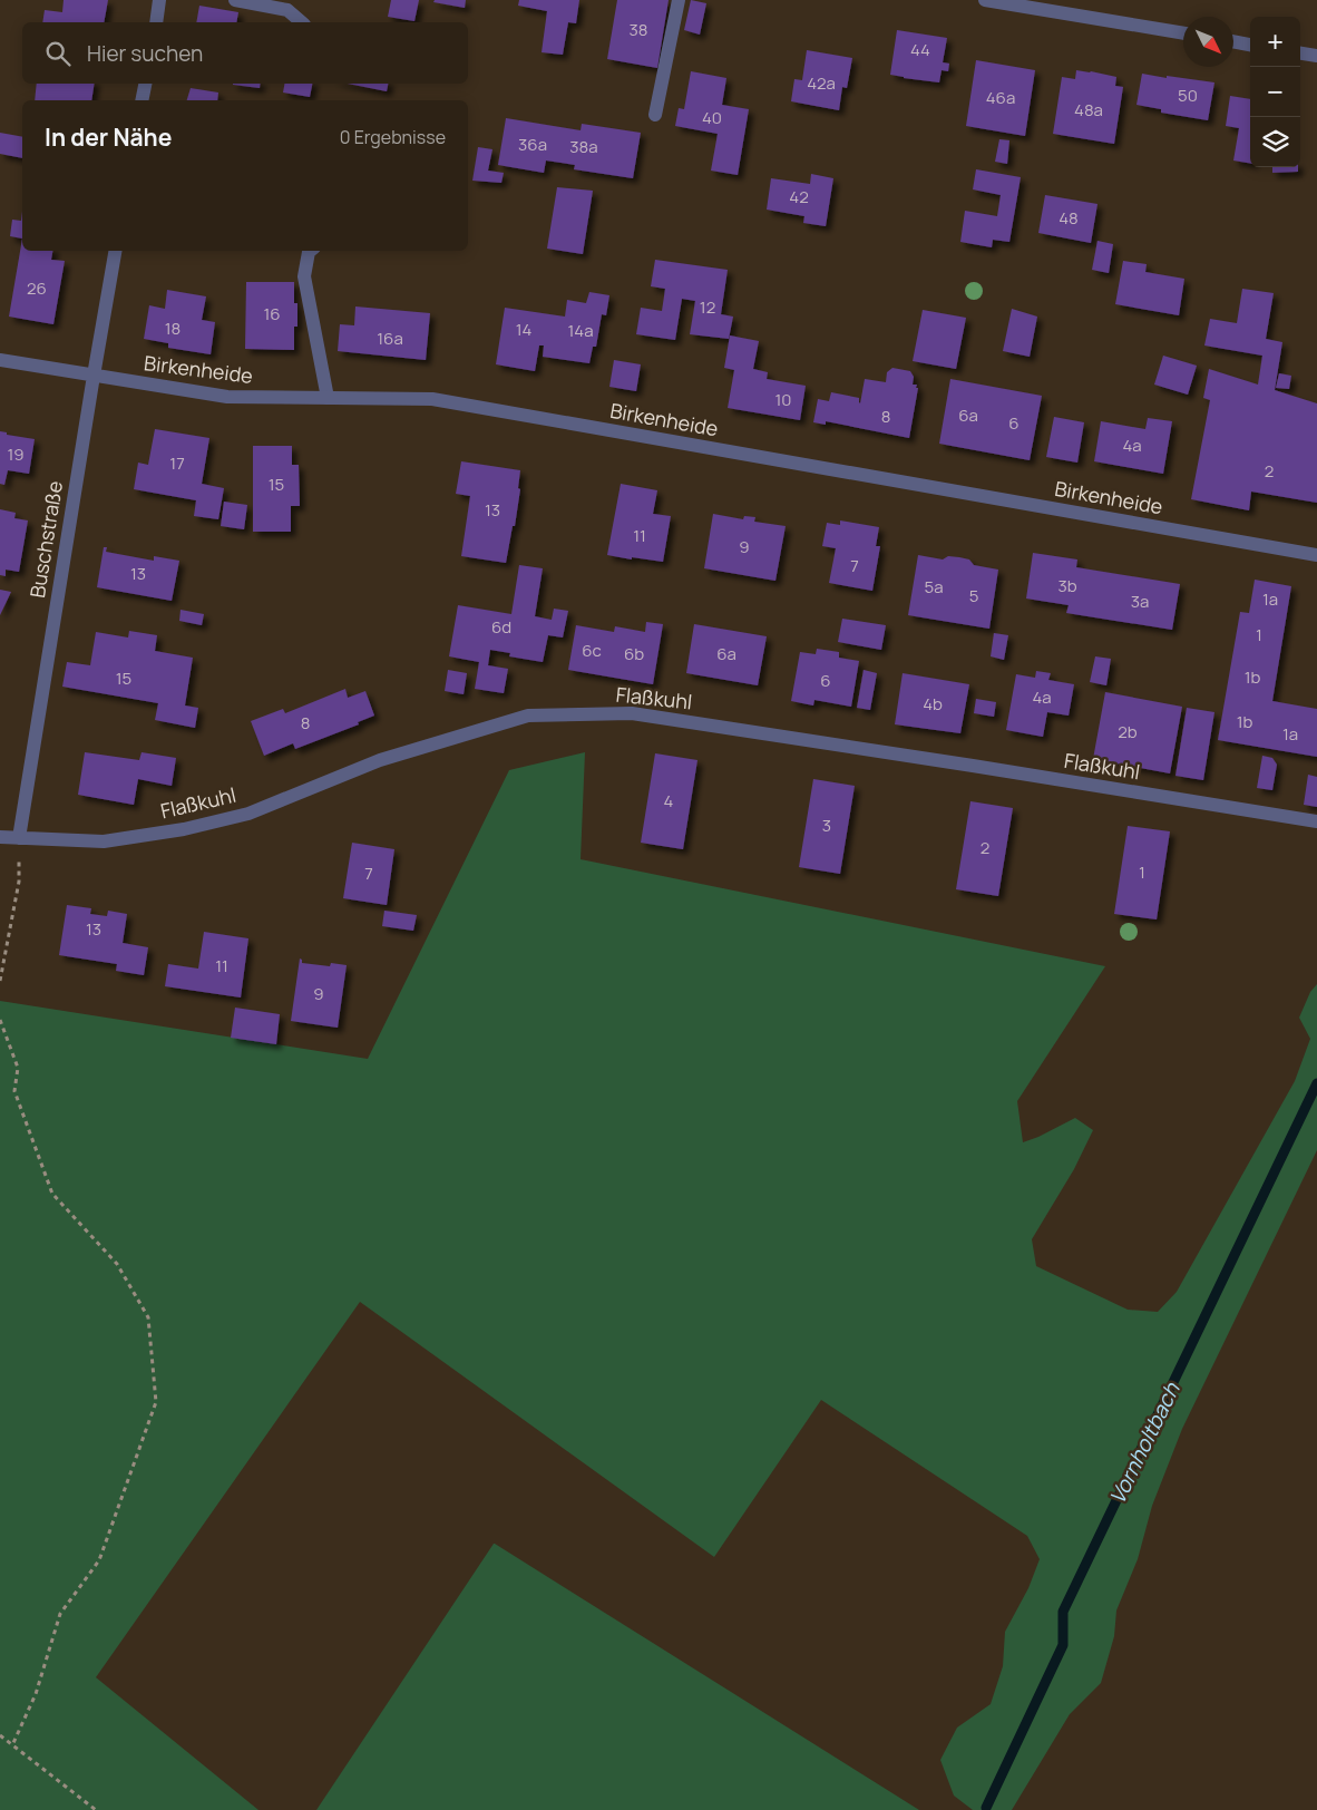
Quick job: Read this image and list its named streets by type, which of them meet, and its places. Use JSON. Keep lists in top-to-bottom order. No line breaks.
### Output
{"streets":{"street":["Birkenheide","Buschstraße","Flaßkuhl"]},"crossings":[["Birkenheide","Buschstraße"],["Buschstraße","Flaßkuhl"]],"water":["Vornholtbach"],"house_numbers":["38","44","42a","50","46a","48a","40","36a","38a","42","48","26","12","16","18","14","14a","16a","10","6a","8","6","4a","19","17","2","15","13","11","9","7","13","3b","5a","5","1a","3a","6d","1","6c","6b","6a","1b","15","6","4a","4b","1b","8","2b","1a","4","3","2","1","7","13","11","9"],"north":"bottom right","page":{"map_buttons":["+","−"],"search":"Hier suchen","heading":["In der Nähe","0 Ergebnisse"]}}
